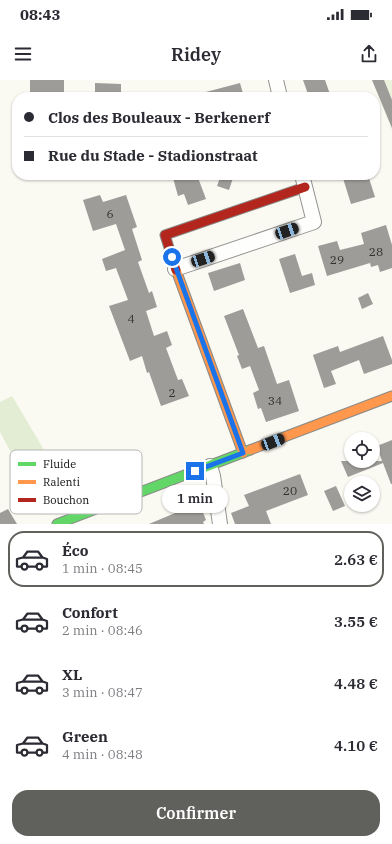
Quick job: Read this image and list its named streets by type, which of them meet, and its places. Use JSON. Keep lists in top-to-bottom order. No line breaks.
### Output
{"house_numbers":["6","28","29","4","2","34","20"],"legend":["Fluide","Ralenti","Bouchon"],"page":{"status":"08:43","header":"Ridey","banner":["Clos des Bouleaux - Berkenerf","Rue du Stade - Stadionstraat"],"bubble":"1 min","list":[{"name":"Éco","note":"1 min · 08:45","value":"2.63 €"},{"name":"Confort","note":"2 min · 08:46","value":"3.55 €"},{"name":"XL","note":"3 min · 08:47","value":"4.48 €"},{"name":"Green","note":"4 min · 08:48","value":"4.10 €"}],"buttons":"Confirmer"}}
